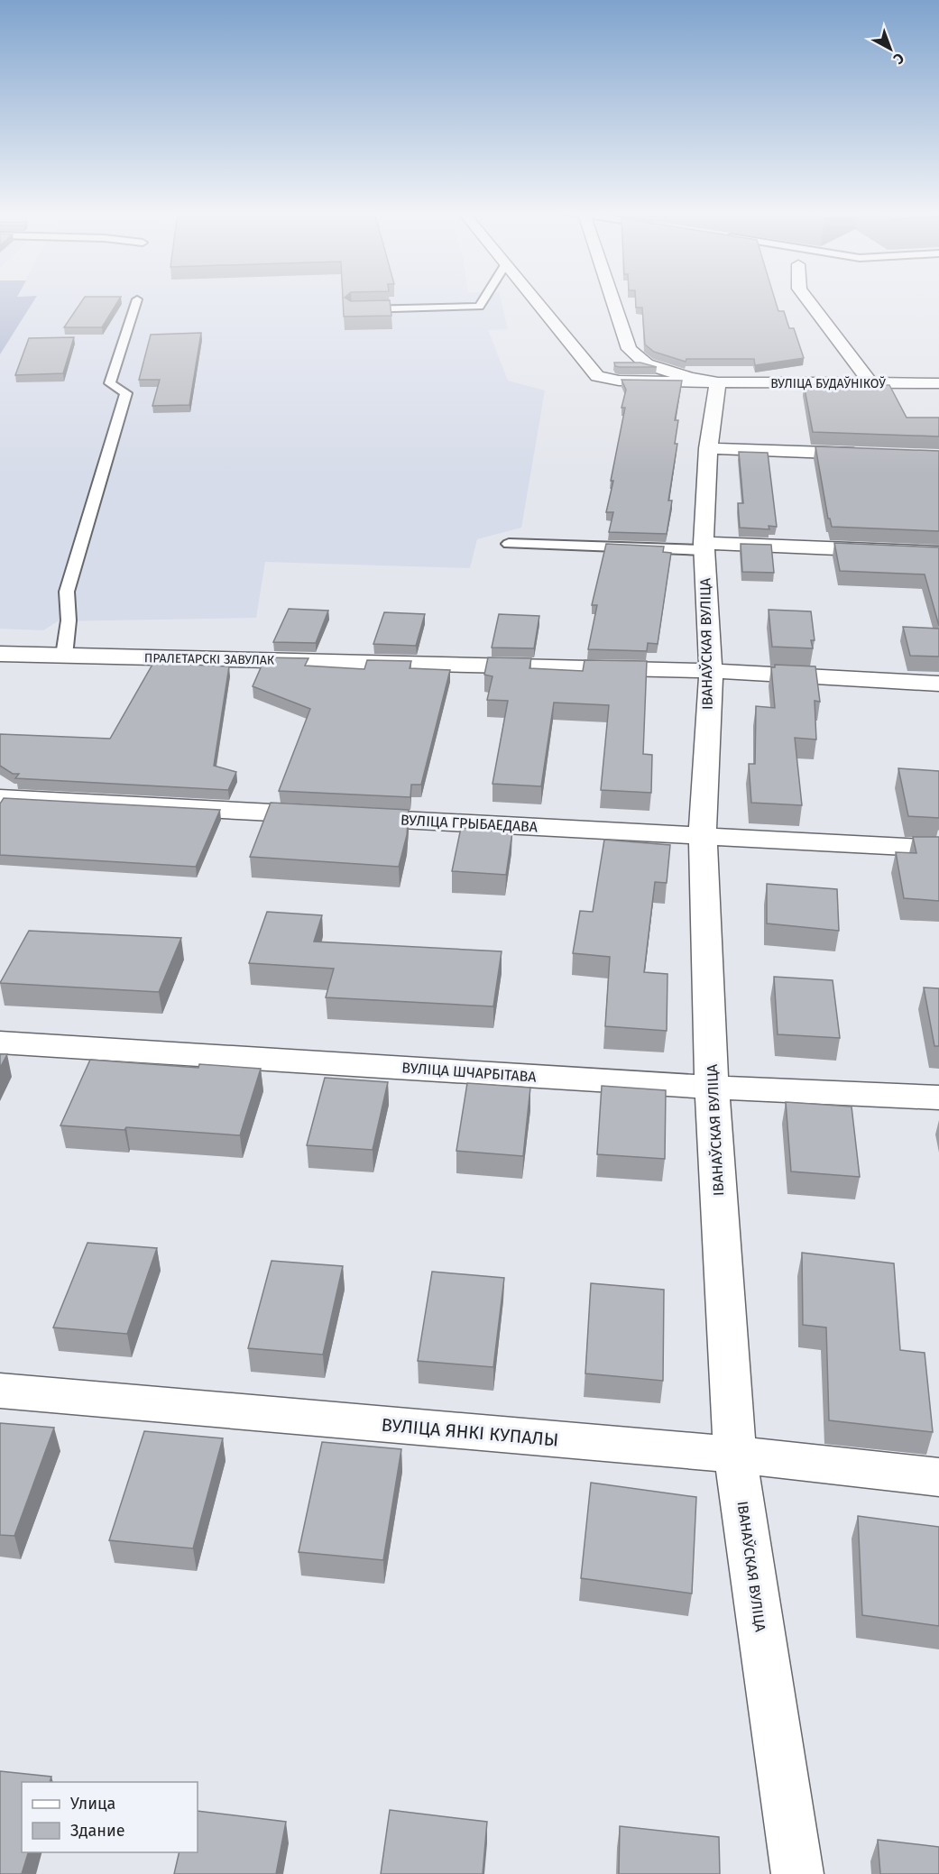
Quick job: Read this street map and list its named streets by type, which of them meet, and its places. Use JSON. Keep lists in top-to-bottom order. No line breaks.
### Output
{"streets":{"street":["ВУЛІЦА БУДАЎНІКОЎ","ІВАНАЎСКАЯ ВУЛІЦА","ПРАЛЕТАРСКІ ЗАВУЛАК","ВУЛІЦА ГРЫБАЕДАВА","ВУЛІЦА ШЧАРБІТАВА","ВУЛІЦА ЯНКІ КУПАЛЫ"]},"crossings":[["ВУЛІЦА БУДАЎНІКОЎ","ІВАНАЎСКАЯ ВУЛІЦА"],["ІВАНАЎСКАЯ ВУЛІЦА","ПРАЛЕТАРСКІ ЗАВУЛАК"],["ІВАНАЎСКАЯ ВУЛІЦА","ВУЛІЦА ГРЫБАЕДАВА"],["ІВАНАЎСКАЯ ВУЛІЦА","ВУЛІЦА ШЧАРБІТАВА"],["ІВАНАЎСКАЯ ВУЛІЦА","ВУЛІЦА ЯНКІ КУПАЛЫ"]],"legend":["Улица","Здание"],"north":"bottom right"}
